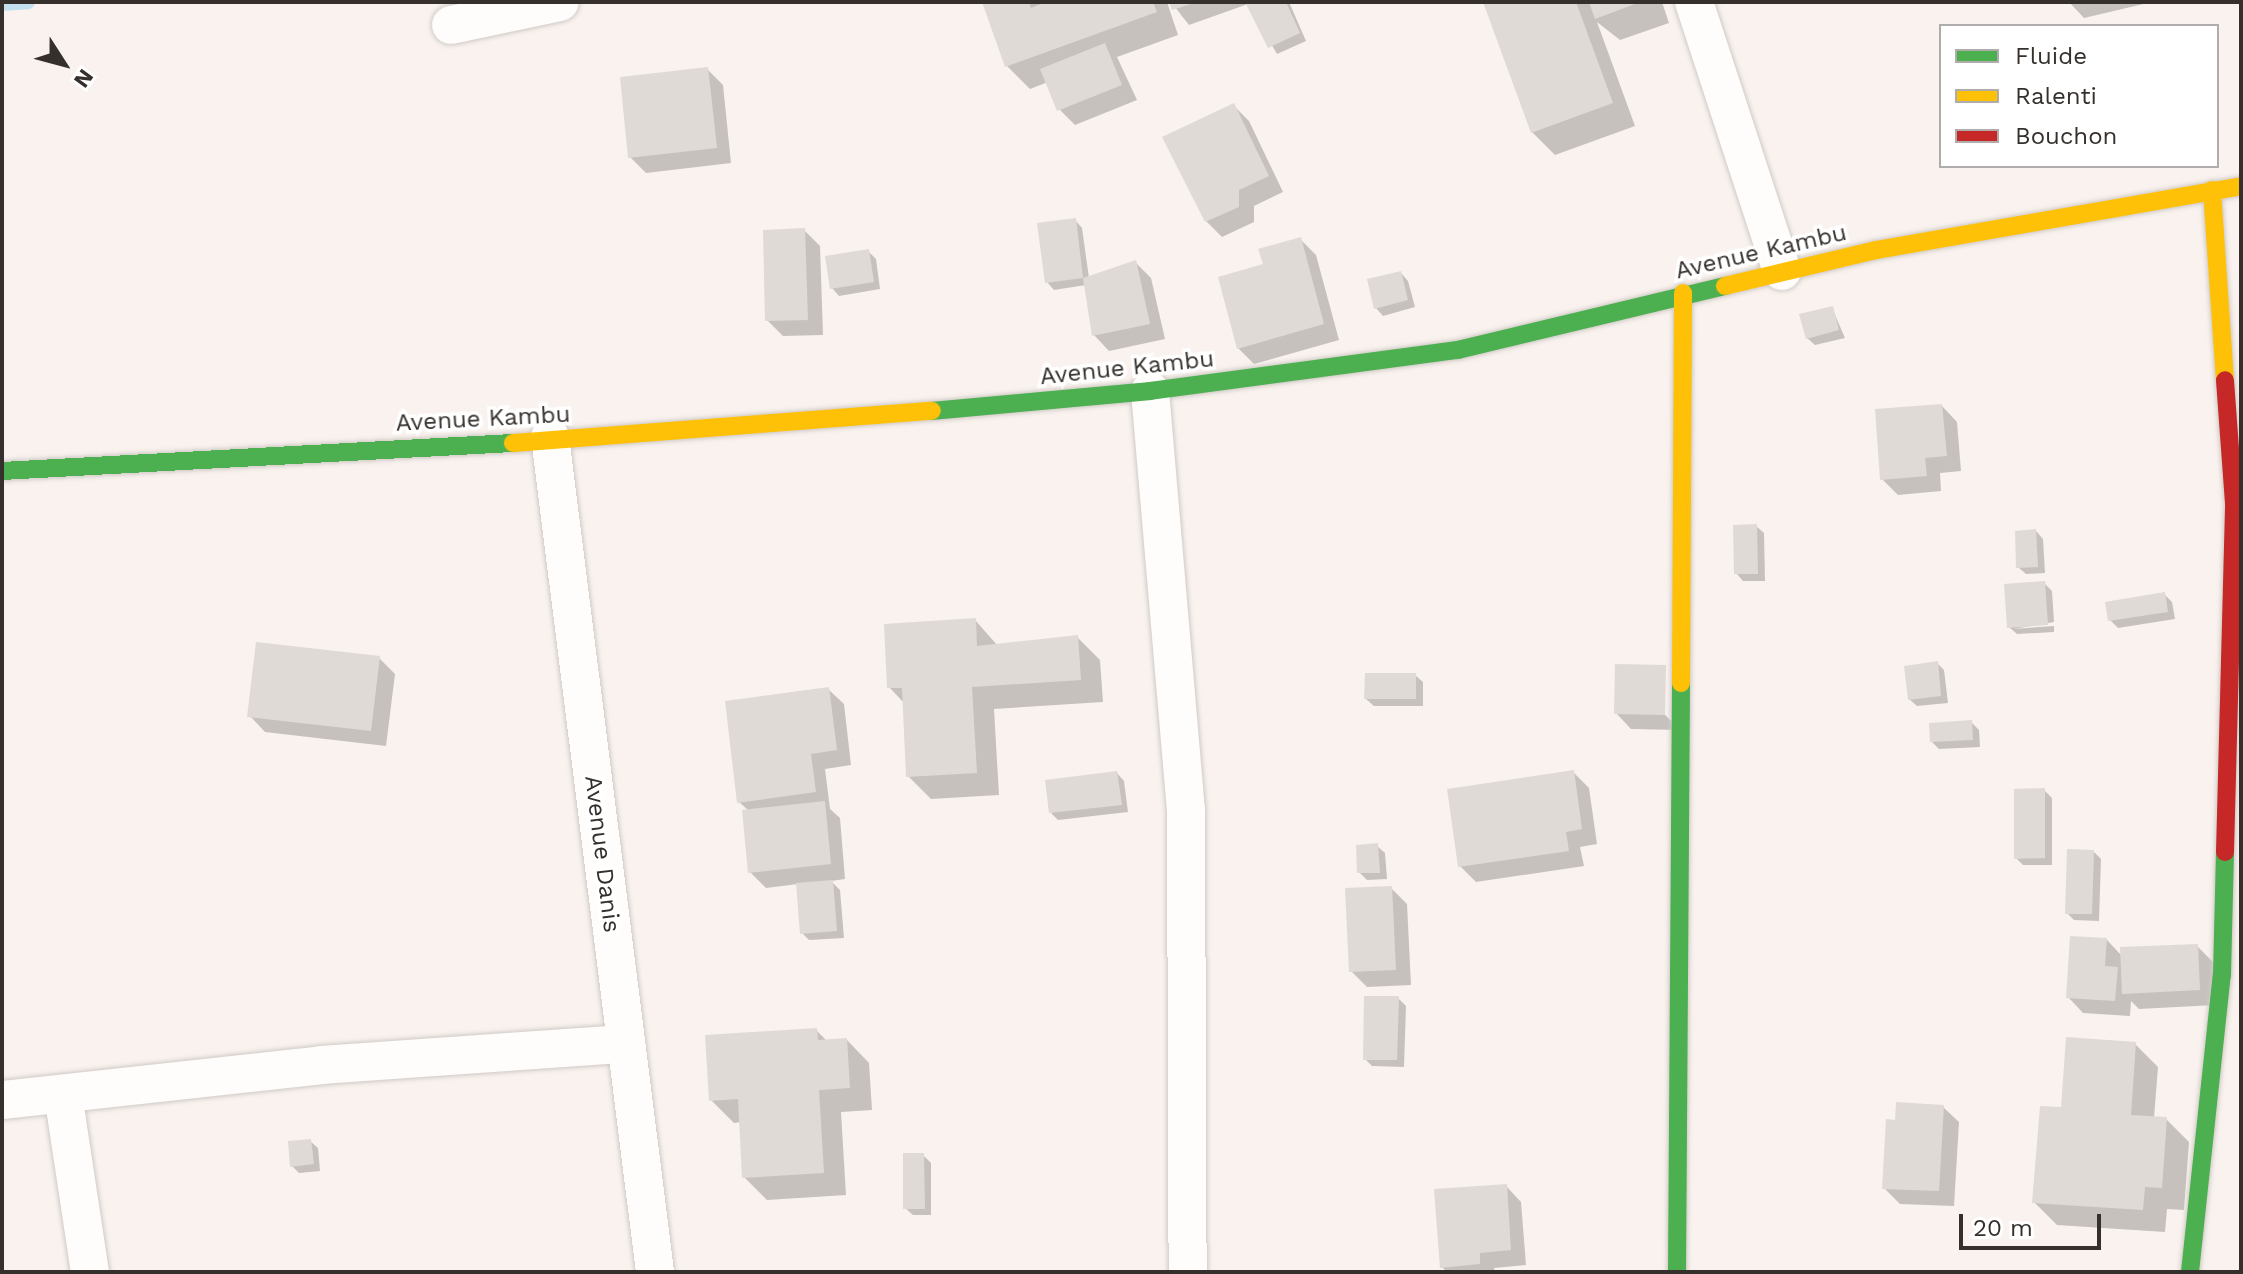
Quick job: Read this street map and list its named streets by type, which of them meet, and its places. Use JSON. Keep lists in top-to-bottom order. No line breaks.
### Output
{"streets":{"street":["Avenue Kambu","Avenue Danis"]},"crossings":[["Avenue Kambu","Avenue Danis"]],"legend":["Fluide","Ralenti","Bouchon"],"scale_bar":"20 m","north":"bottom right"}
